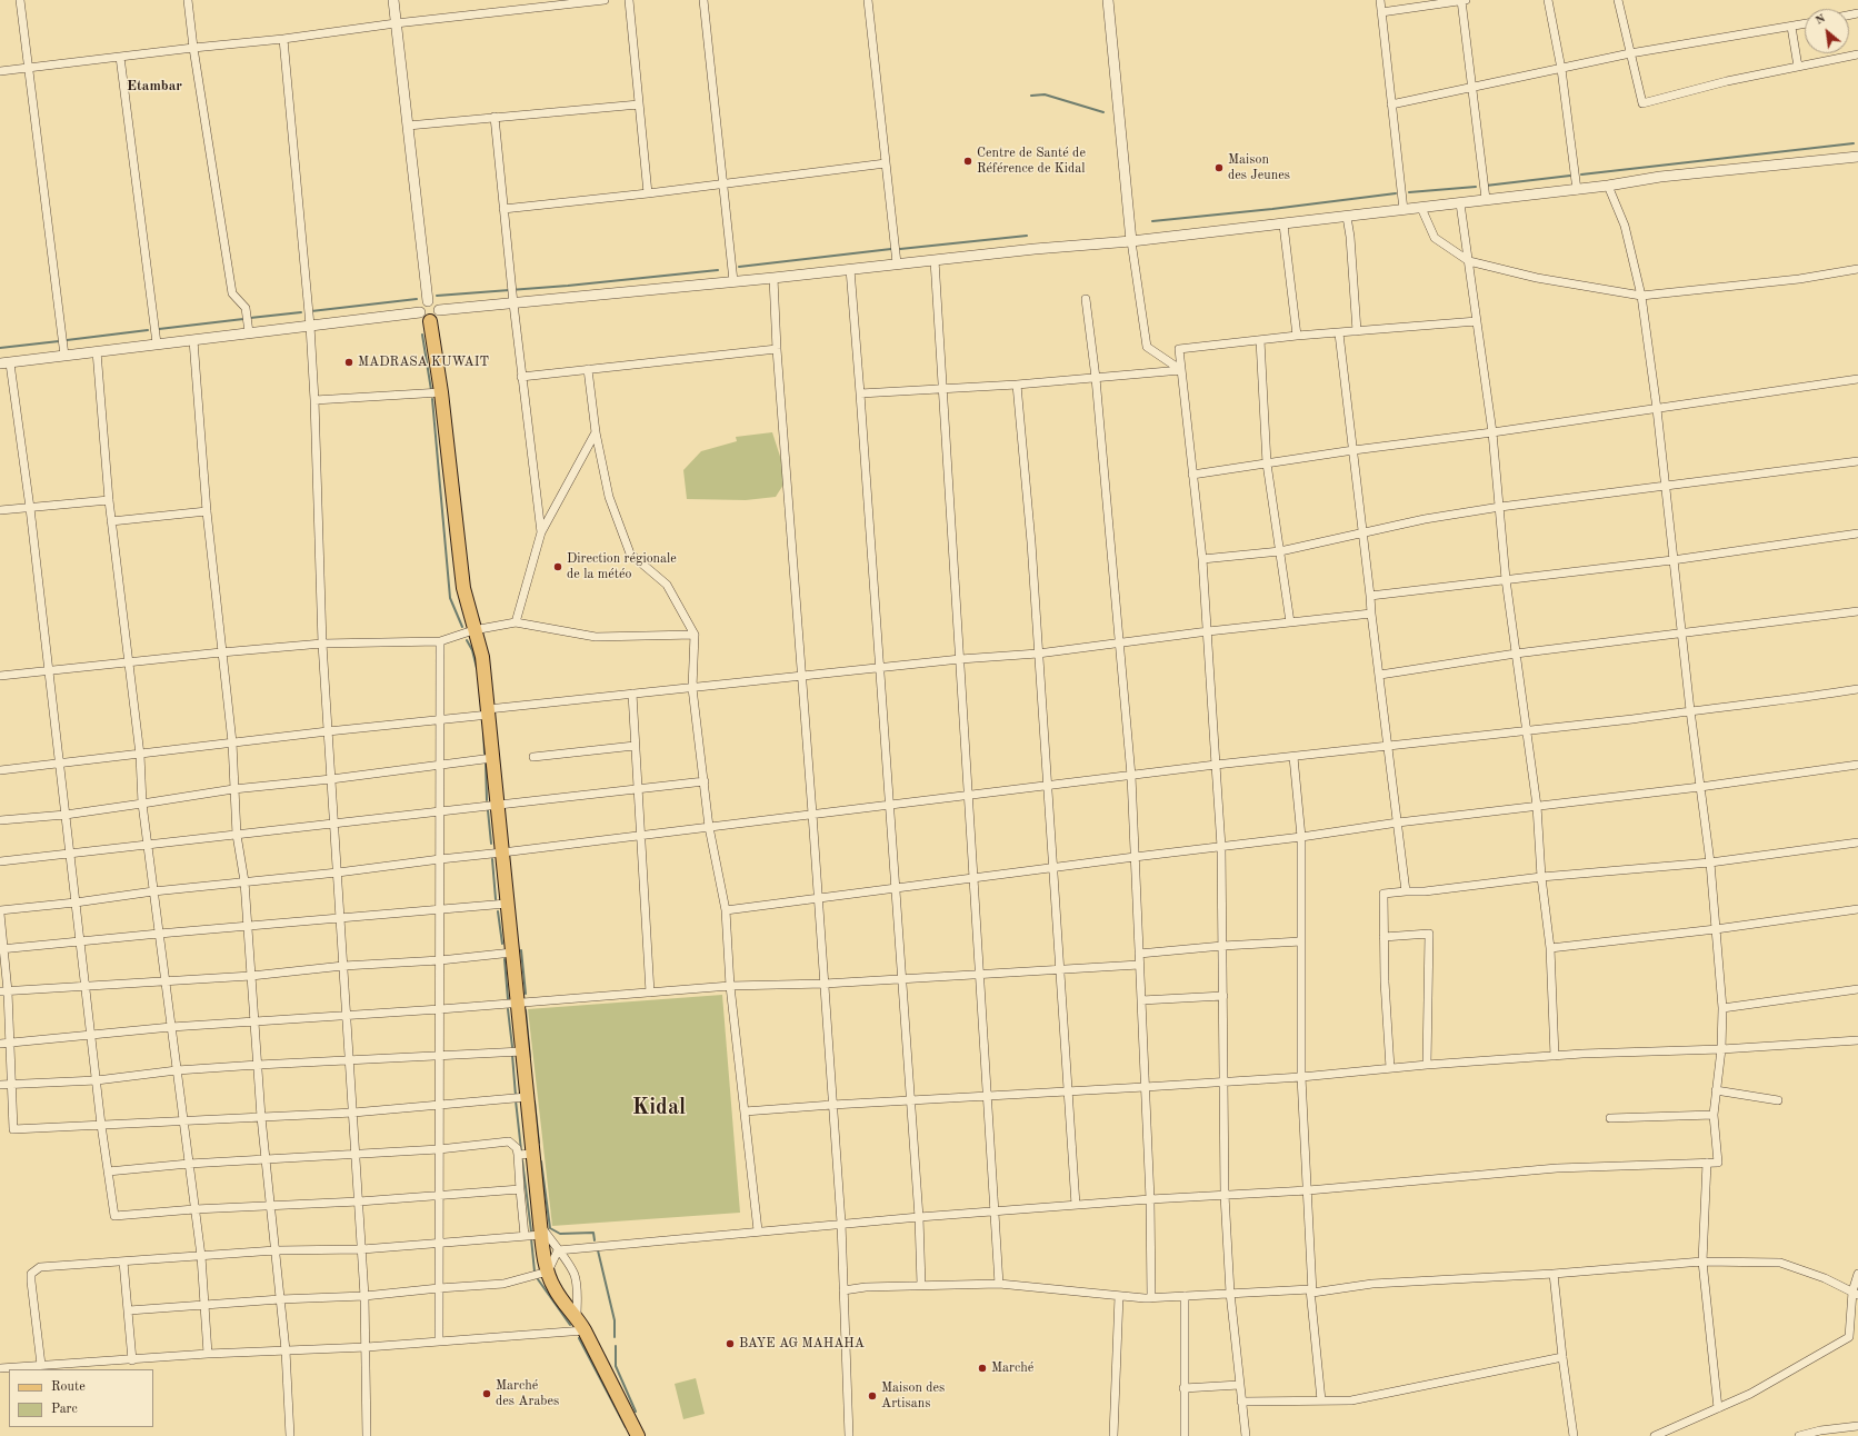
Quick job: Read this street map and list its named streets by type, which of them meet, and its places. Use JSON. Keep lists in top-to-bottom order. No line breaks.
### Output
{"districts":["Etambar","Kidal"],"places":["Centre de Santé de Référence de Kidal","Maison des Jeunes","MADRASA KUWAIT","Direction régionale de la météo","BAYE AG MAHAHA","Marché","Marché des Arabes","Maison des Artisans"],"legend":["Route","Parc"],"north":"top left"}
